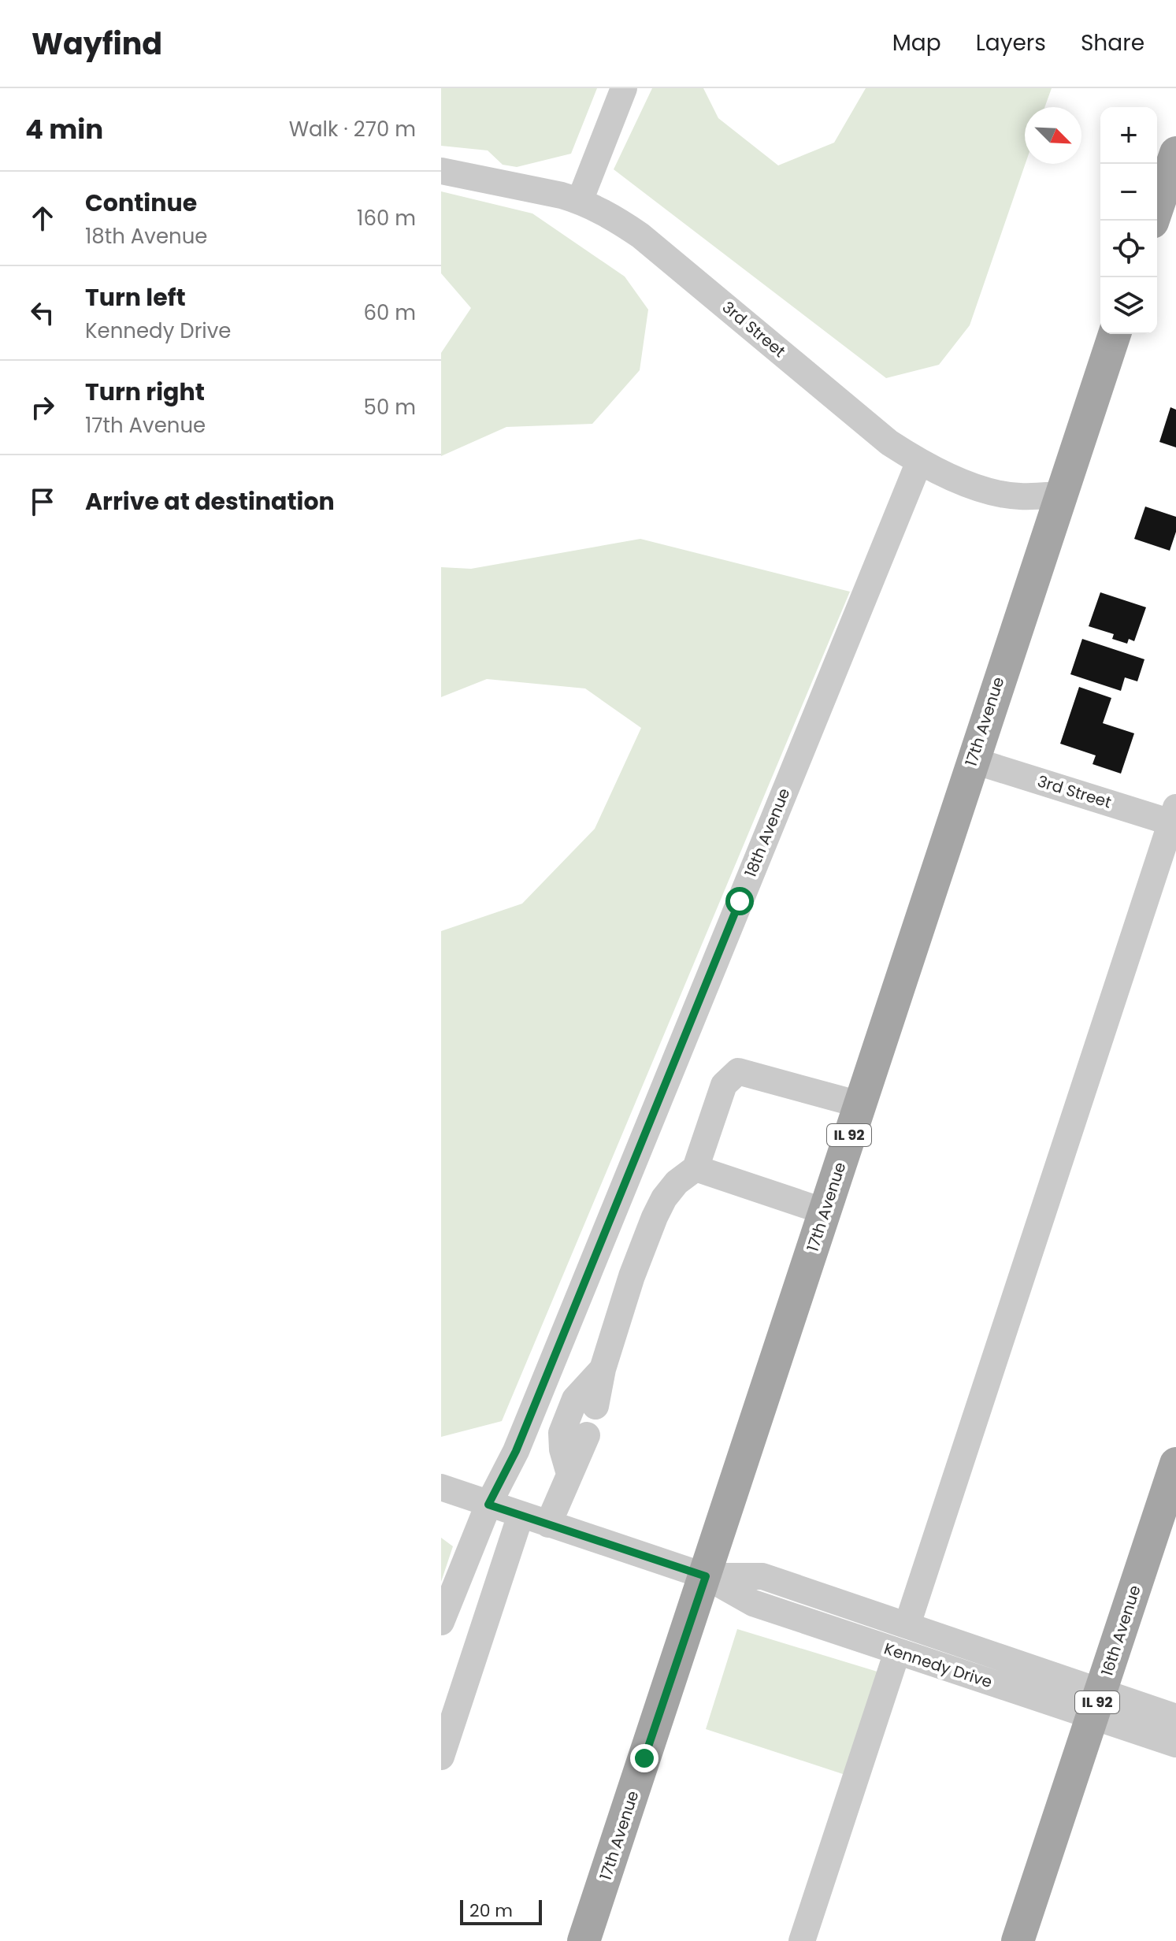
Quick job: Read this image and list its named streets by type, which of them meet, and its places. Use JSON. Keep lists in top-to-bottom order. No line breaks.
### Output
{"streets":{"main road":["17th Avenue","IL 92","16th Avenue"],"street":["3rd Street","18th Avenue","Kennedy Drive"]},"crossings":[["3rd Street","17th Avenue"],["3rd Street","18th Avenue"],["17th Avenue","Kennedy Drive"],["18th Avenue","Kennedy Drive"],["16th Avenue","Kennedy Drive"]],"scale_bar":"20 m","north":"bottom right","page":{"header":"Wayfind","nav":["Map","Layers","Share"],"heading":["4 min","Walk · 270 m"],"map_buttons":["+","−"],"list":[["Continue","18th Avenue","160 m"],["Turn left","Kennedy Drive","60 m"],["Turn right","17th Avenue","50 m"],"Arrive at destination"],"scale":"20 m"}}
